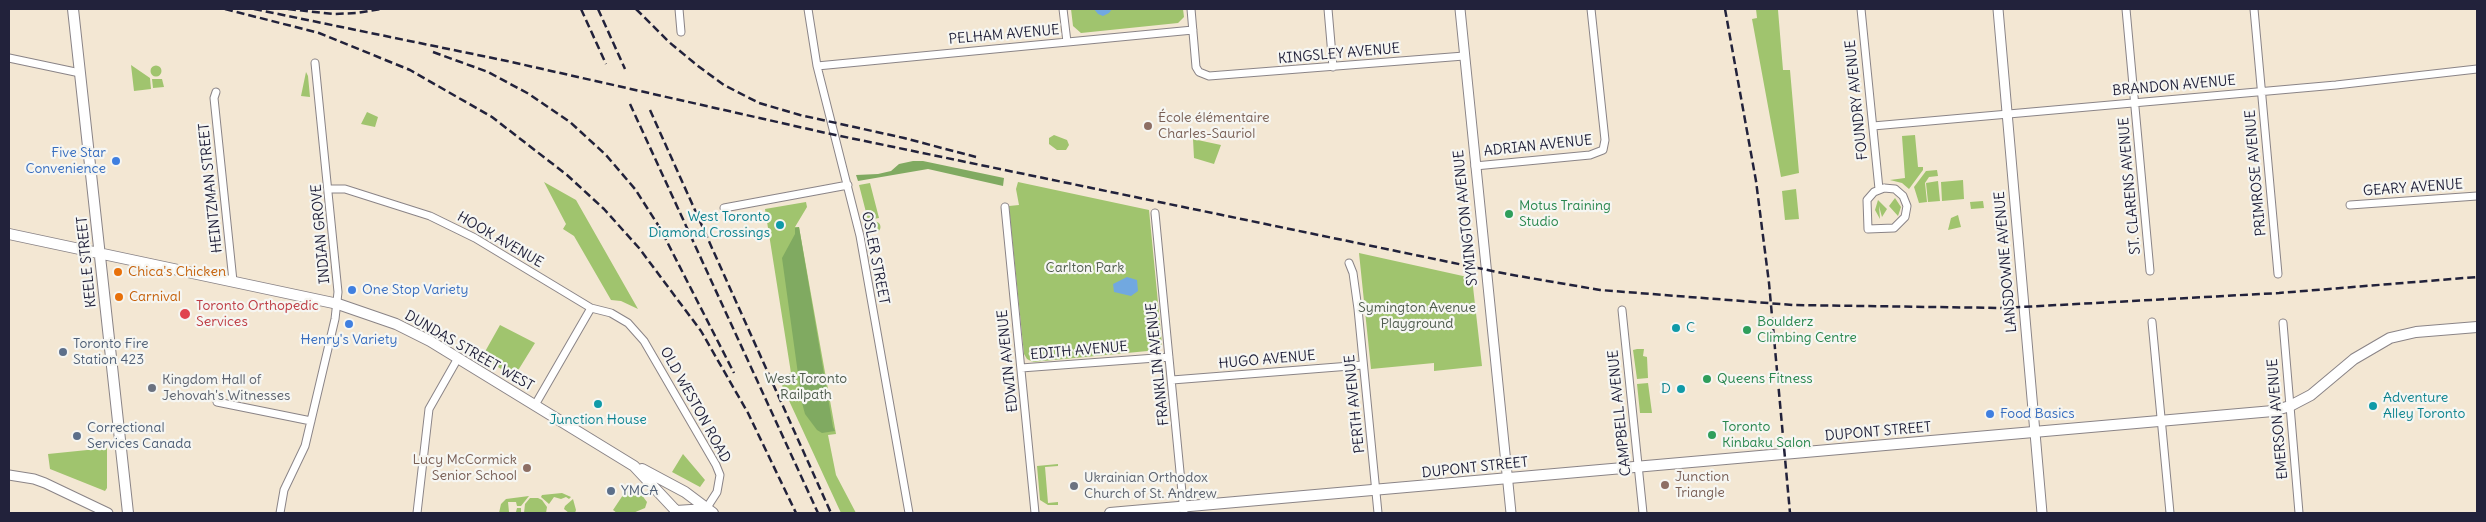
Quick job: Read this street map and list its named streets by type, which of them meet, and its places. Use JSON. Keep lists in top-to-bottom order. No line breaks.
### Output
{"streets":{"main road":["KEELE STREET","DUNDAS STREET WEST","DUPONT STREET"],"street":["PELHAM AVENUE","KINGSLEY AVENUE","BRANDON AVENUE","FOUNDRY AVENUE","ADRIAN AVENUE","PRIMROSE AVENUE","ST. CLARENS AVENUE","HEINTZMAN STREET","GEARY AVENUE","SYMINGTON AVENUE","INDIAN GROVE","HOOK AVENUE","OSLER STREET","LANSDOWNE AVENUE","EDITH AVENUE","HUGO AVENUE","EDWIN AVENUE","FRANKLIN AVENUE","PERTH AVENUE","OLD WESTON ROAD","CAMPBELL AVENUE","EMERSON AVENUE"]},"crossings":[["PELHAM AVENUE","KINGSLEY AVENUE"],["PELHAM AVENUE","OSLER STREET"],["KINGSLEY AVENUE","SYMINGTON AVENUE"],["BRANDON AVENUE","FOUNDRY AVENUE"],["BRANDON AVENUE","PRIMROSE AVENUE"],["BRANDON AVENUE","ST. CLARENS AVENUE"],["BRANDON AVENUE","LANSDOWNE AVENUE"],["ADRIAN AVENUE","SYMINGTON AVENUE"],["HEINTZMAN STREET","DUNDAS STREET WEST"],["SYMINGTON AVENUE","DUPONT STREET"],["INDIAN GROVE","HOOK AVENUE"],["INDIAN GROVE","DUNDAS STREET WEST"],["HOOK AVENUE","OLD WESTON ROAD"],["KEELE STREET","DUNDAS STREET WEST"],["LANSDOWNE AVENUE","DUPONT STREET"],["EDITH AVENUE","EDWIN AVENUE"],["EDITH AVENUE","FRANKLIN AVENUE"],["HUGO AVENUE","FRANKLIN AVENUE"],["HUGO AVENUE","PERTH AVENUE"],["FRANKLIN AVENUE","DUPONT STREET"],["PERTH AVENUE","DUPONT STREET"],["CAMPBELL AVENUE","DUPONT STREET"],["EMERSON AVENUE","DUPONT STREET"]],"parks":["Carlton Park","Symington Avenue Playground","West Toronto Railpath"],"places":["École élémentaire Charles-Sauriol","Five Star Convenience","Motus Training Studio","West Toronto Diamond Crossings","Chica's Chicken","One Stop Variety","Carnival","Toronto Orthopedic Services","Henry's Variety","C","Boulderz Climbing Centre","Toronto Fire Station 423","Queens Fitness","Kingdom Hall of Jehovah's Witnesses","D","Junction House","Adventure Alley Toronto","Food Basics","Toronto Kinbaku Salon","Correctional Services Canada","Lucy McCormick Senior School","Junction Triangle","Ukrainian Orthodox Church of St. Andrew","YMCA"]}
